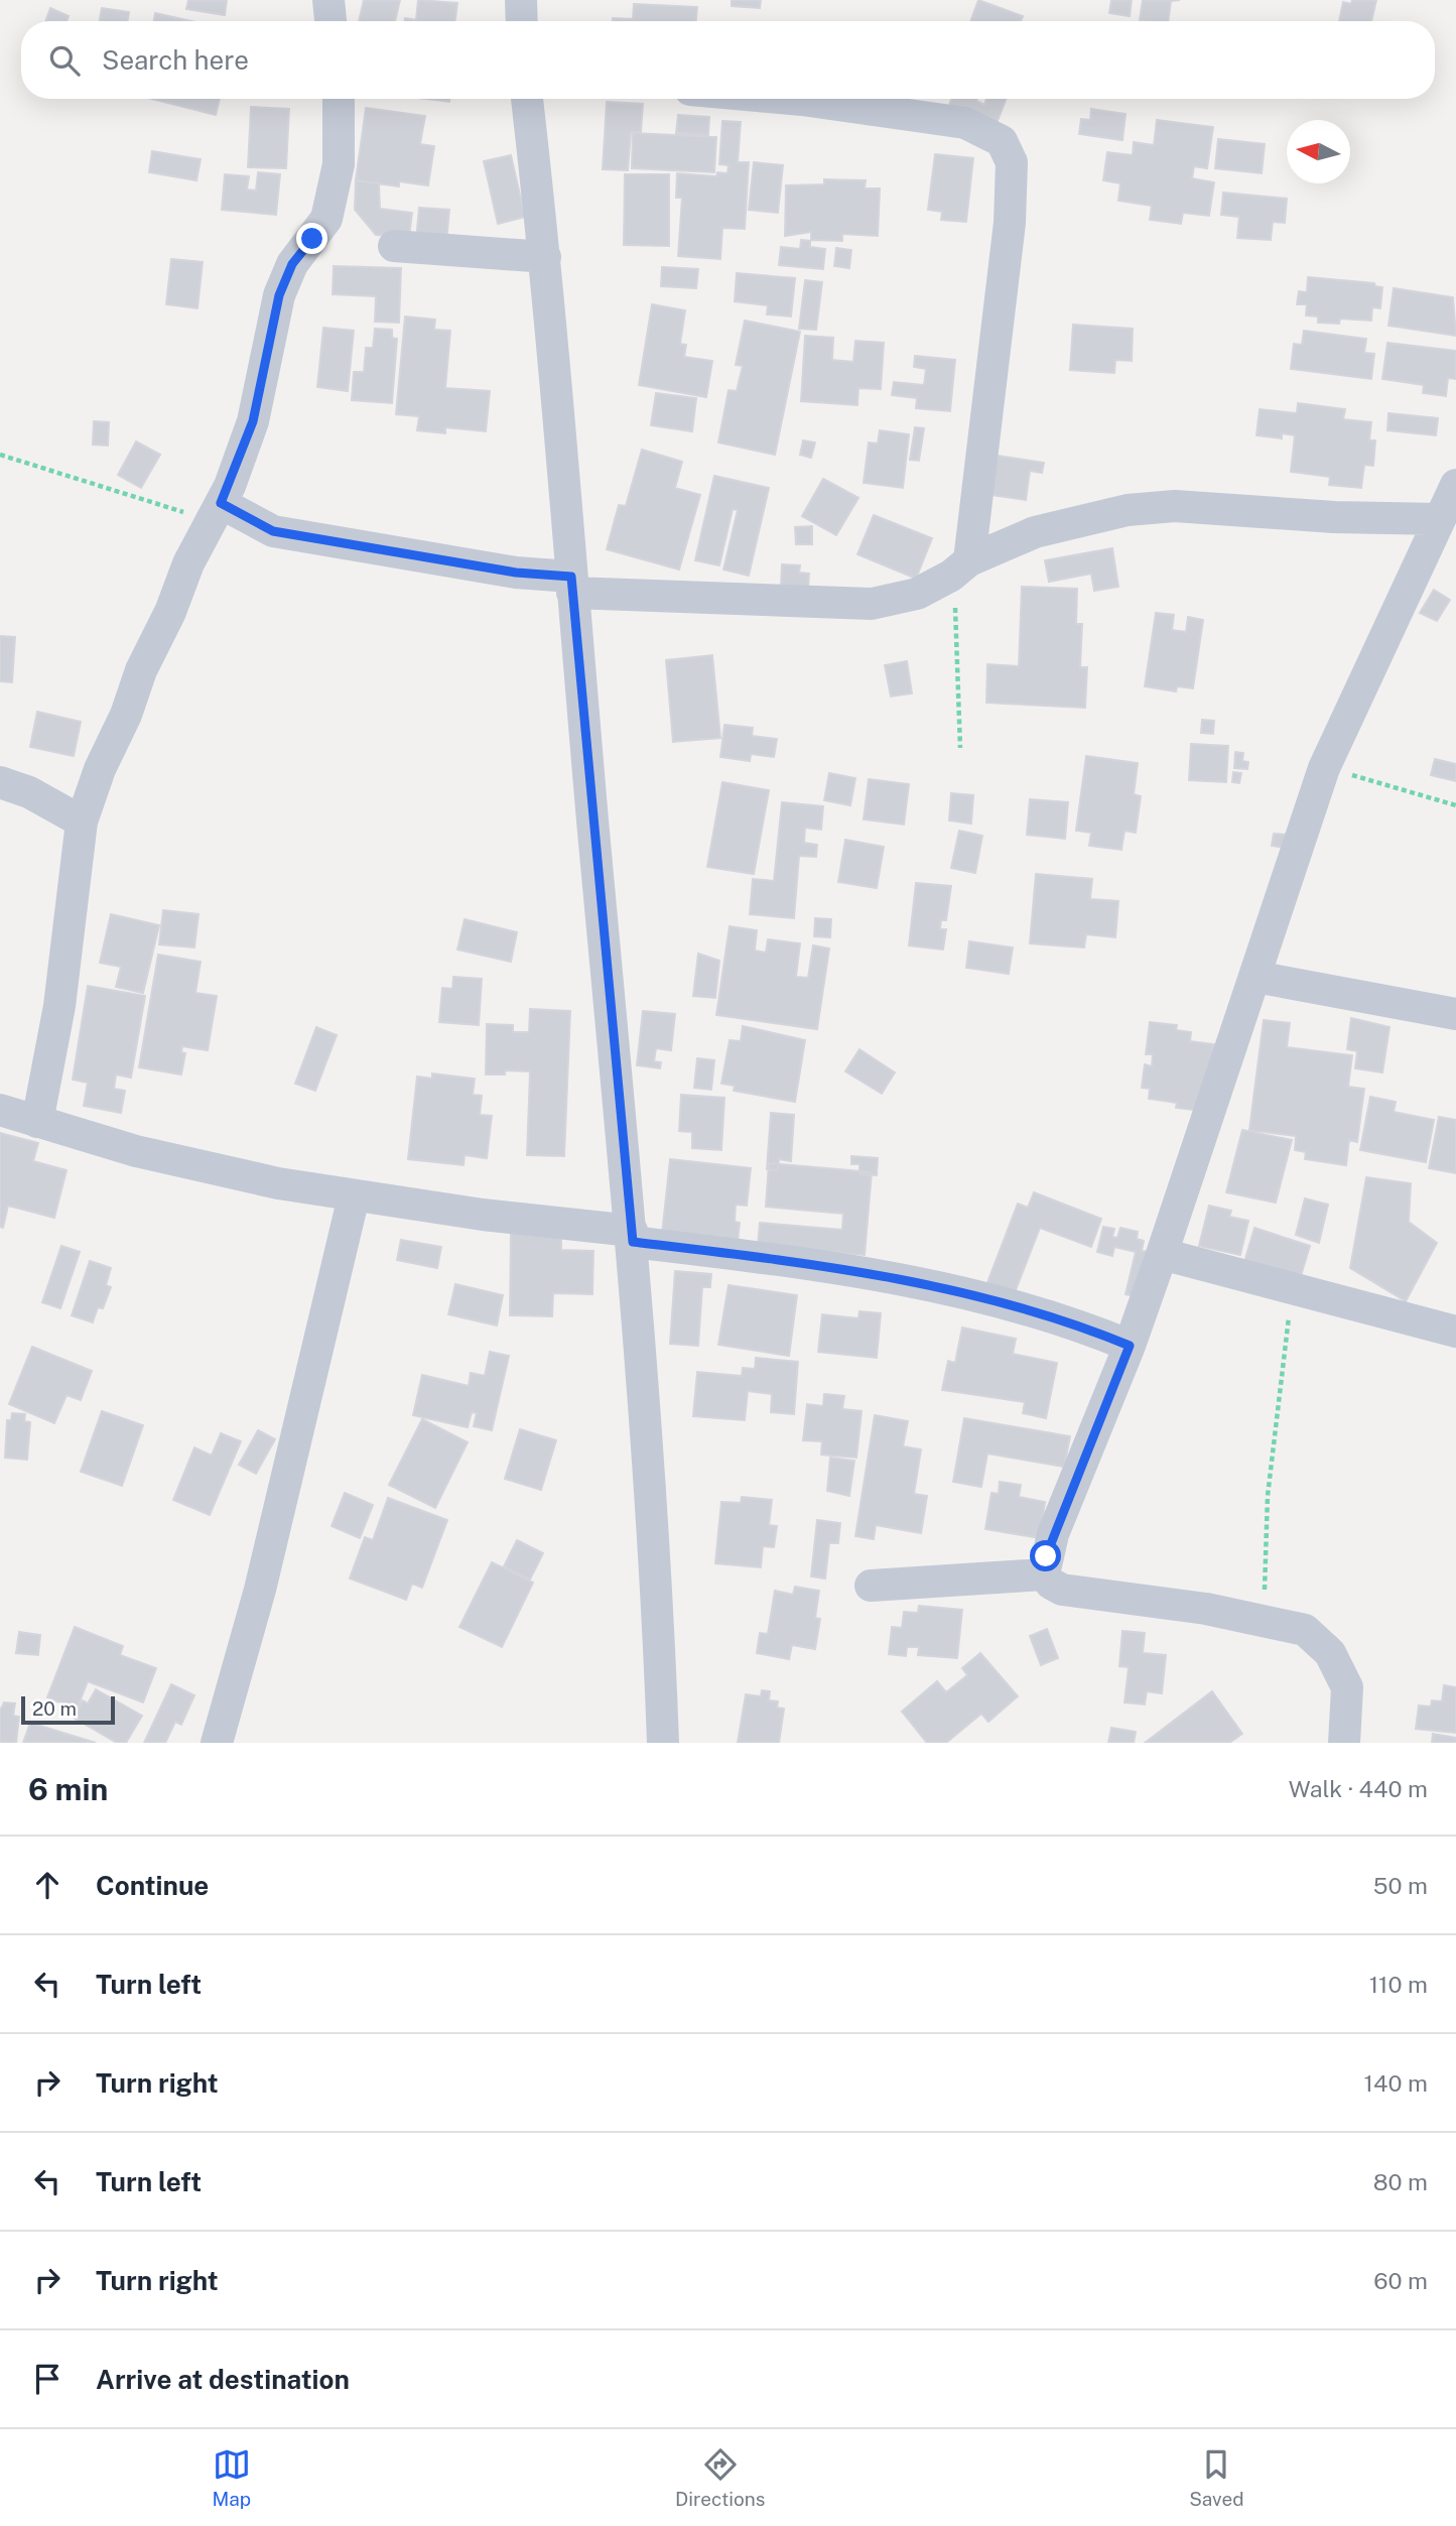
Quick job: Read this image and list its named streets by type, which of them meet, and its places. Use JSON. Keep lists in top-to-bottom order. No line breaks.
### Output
{"scale_bar":"20 m","north":"left","page":{"search":"Search here","scale":"20 m","heading":["6 min","Walk · 440 m"],"list":[["Continue","50 m"],["Turn left","110 m"],["Turn right","140 m"],["Turn left","80 m"],["Turn right","60 m"],"Arrive at destination"],"nav":["Map","Directions","Saved"]}}
